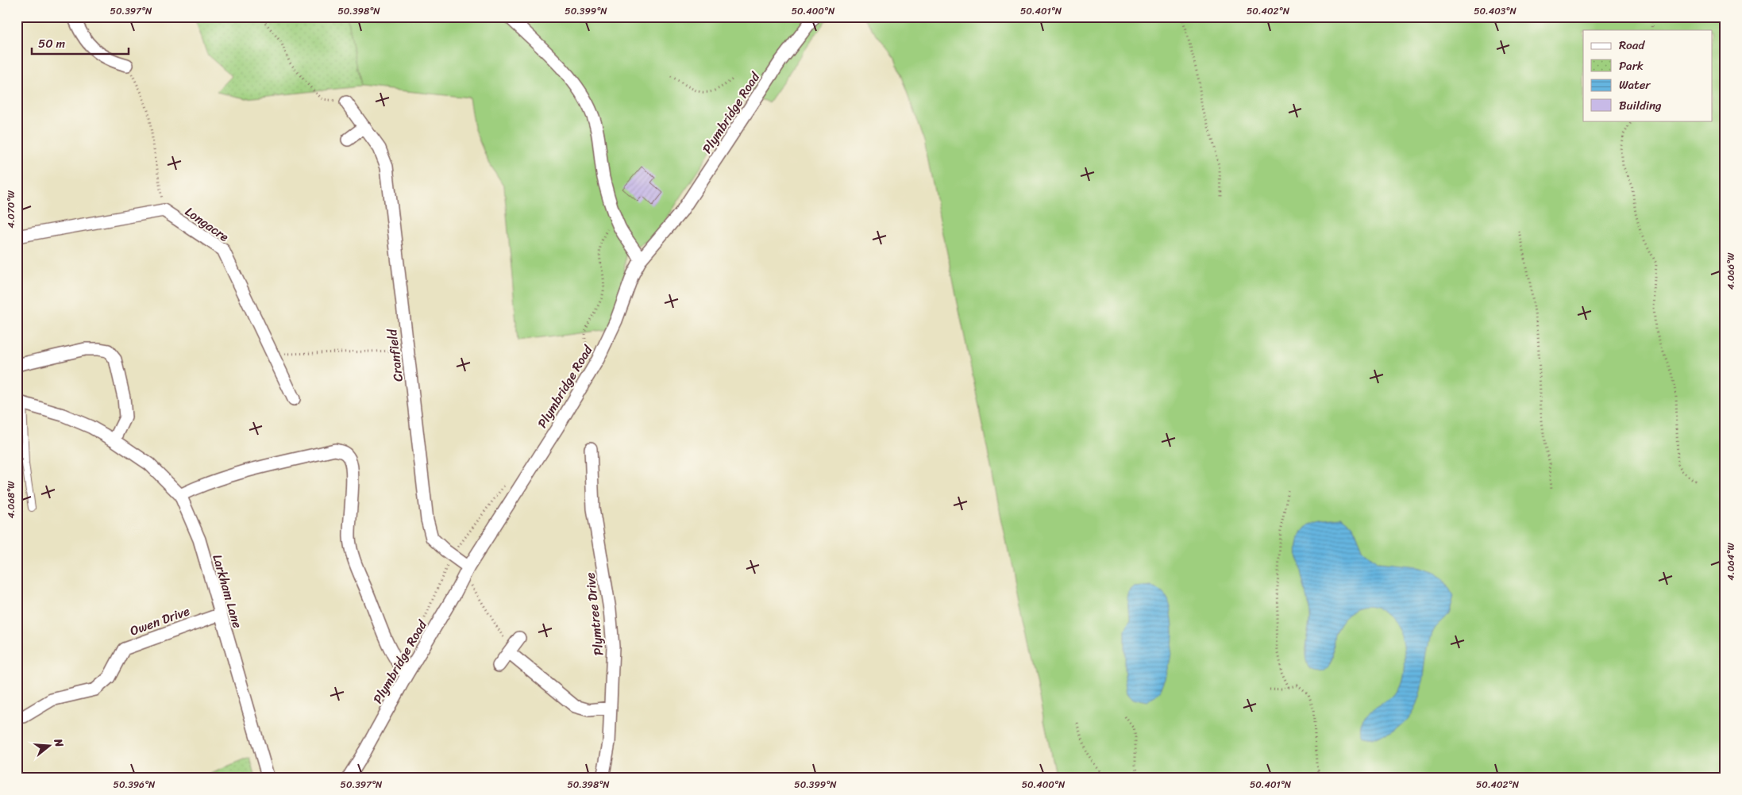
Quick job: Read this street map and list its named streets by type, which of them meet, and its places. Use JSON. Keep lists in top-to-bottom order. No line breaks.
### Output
{"streets":{"street":["Plymbridge Road","Longacre","Cranfield","Larkham Lane","Plymtree Drive","Owen Drive"]},"crossings":[["Plymbridge Road","Cranfield"],["Larkham Lane","Owen Drive"]],"legend":["Road","Park","Water","Building"],"scale_bar":"50 m","north":"right","coordinates":["50.397°N","50.398°N","50.399°N","50.400°N","50.401°N","50.402°N","50.403°N","4.070°W","4.066°W","4.068°W","4.064°W","50.396°N"]}
